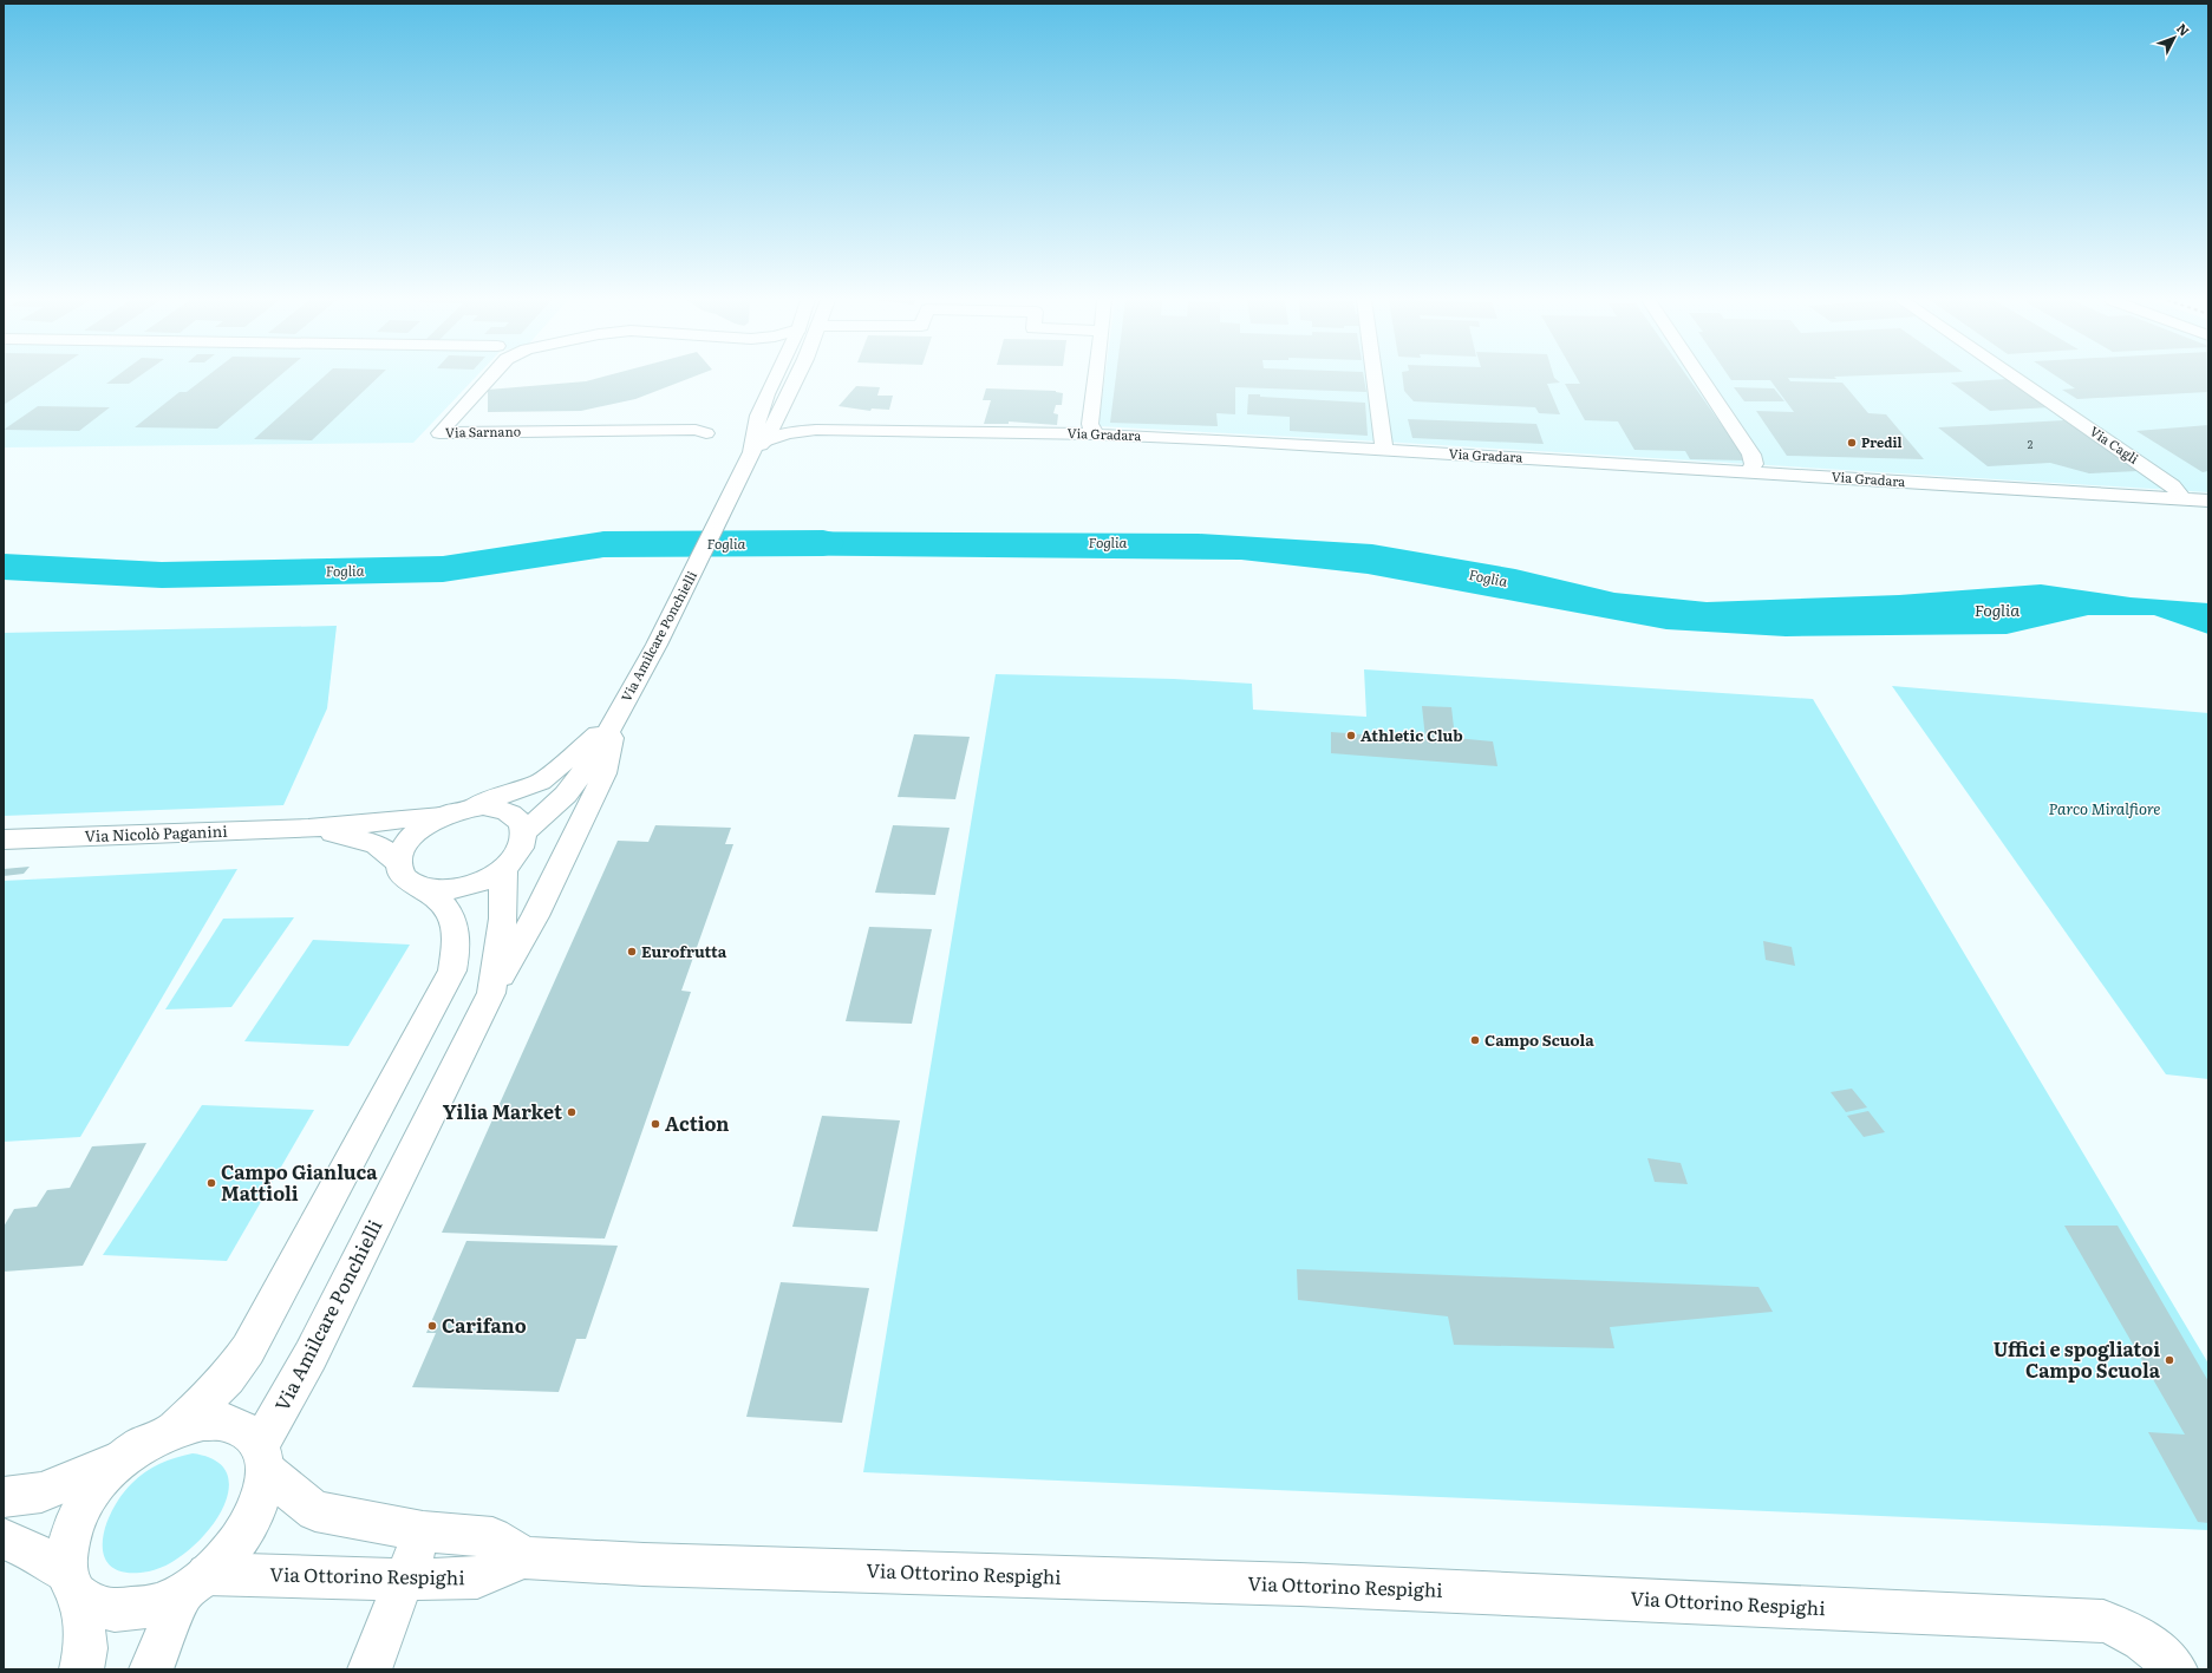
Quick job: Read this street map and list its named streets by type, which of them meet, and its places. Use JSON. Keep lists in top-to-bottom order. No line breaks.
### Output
{"streets":{"street":["Via Sarnano","Via Gradara","Via Cagli","Via Amilcare Ponchielli","Via Nicolò Paganini","Via Ottorino Respighi"]},"crossings":[["Via Gradara","Via Cagli"],["Via Gradara","Via Amilcare Ponchielli"],["Via Amilcare Ponchielli","Via Nicolò Paganini"],["Via Amilcare Ponchielli","Via Ottorino Respighi"]],"water":["Foglia"],"parks":["Parco Miralfiore"],"places":["Predil","Athletic Club","Eurofrutta","Campo Scuola","Yilia Market","Action","Campo Gianluca Mattioli","Carifano","Uffici e spogliatoi Campo Scuola"],"house_numbers":["2"],"north":"top right"}
